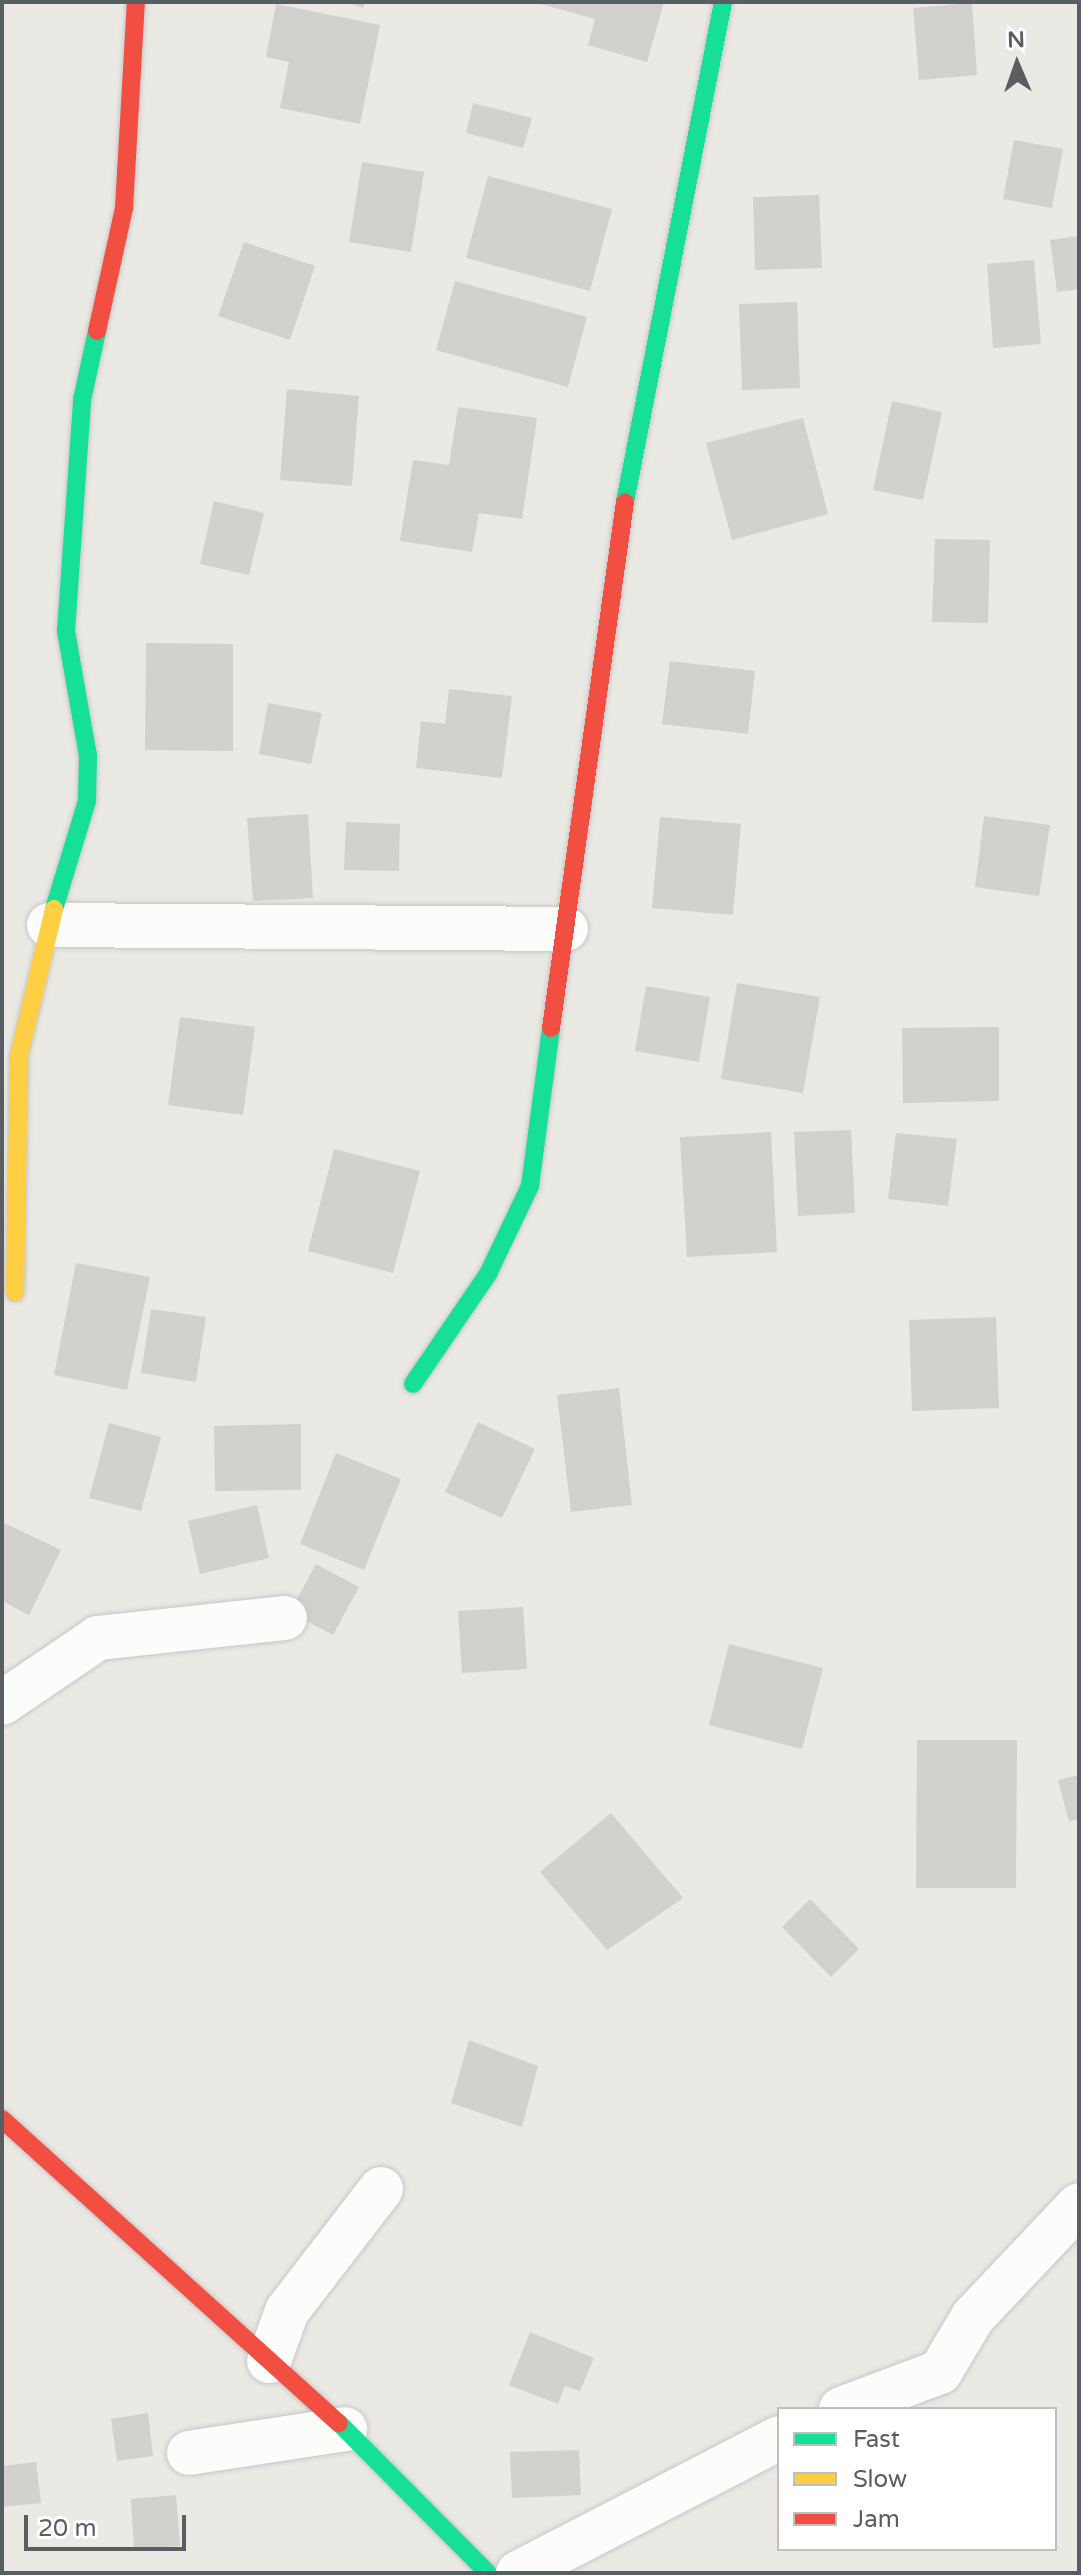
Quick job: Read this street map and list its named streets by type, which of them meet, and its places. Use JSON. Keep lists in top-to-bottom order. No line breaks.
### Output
{"legend":["Fast","Slow","Jam"],"scale_bar":"20 m","north":"top"}
